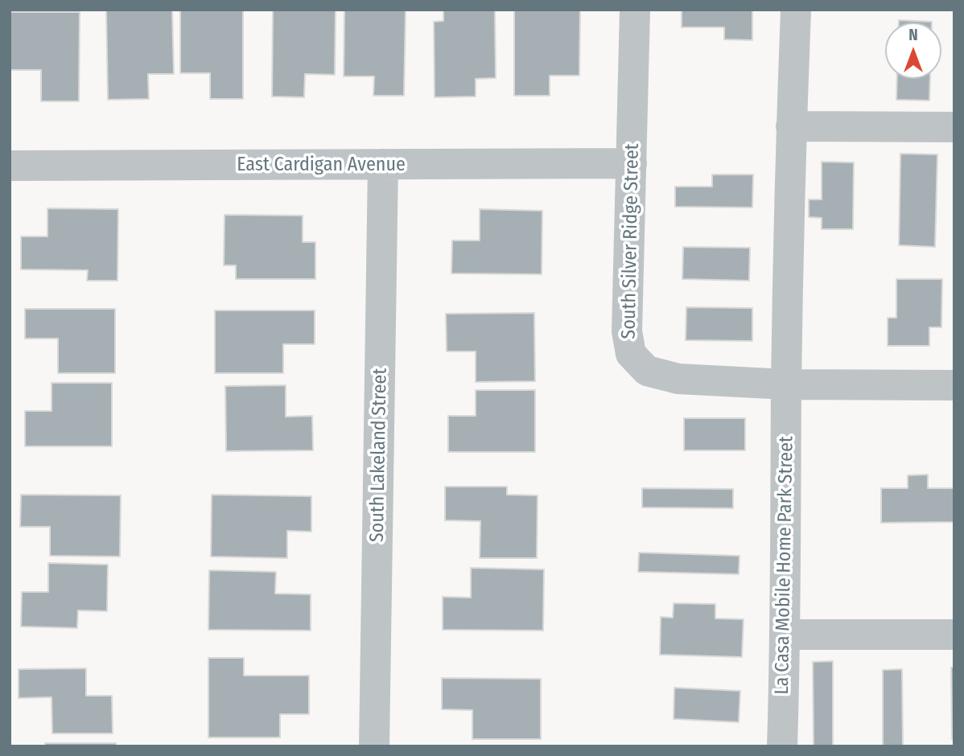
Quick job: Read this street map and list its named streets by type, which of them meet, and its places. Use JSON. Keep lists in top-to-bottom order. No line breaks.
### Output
{"streets":{"street":["East Cardigan Avenue","South Silver Ridge Street","South Lakeland Street","La Casa Mobile Home Park Street"]},"crossings":[["East Cardigan Avenue","South Silver Ridge Street"],["East Cardigan Avenue","South Lakeland Street"],["South Silver Ridge Street","La Casa Mobile Home Park Street"]],"north":"top"}
